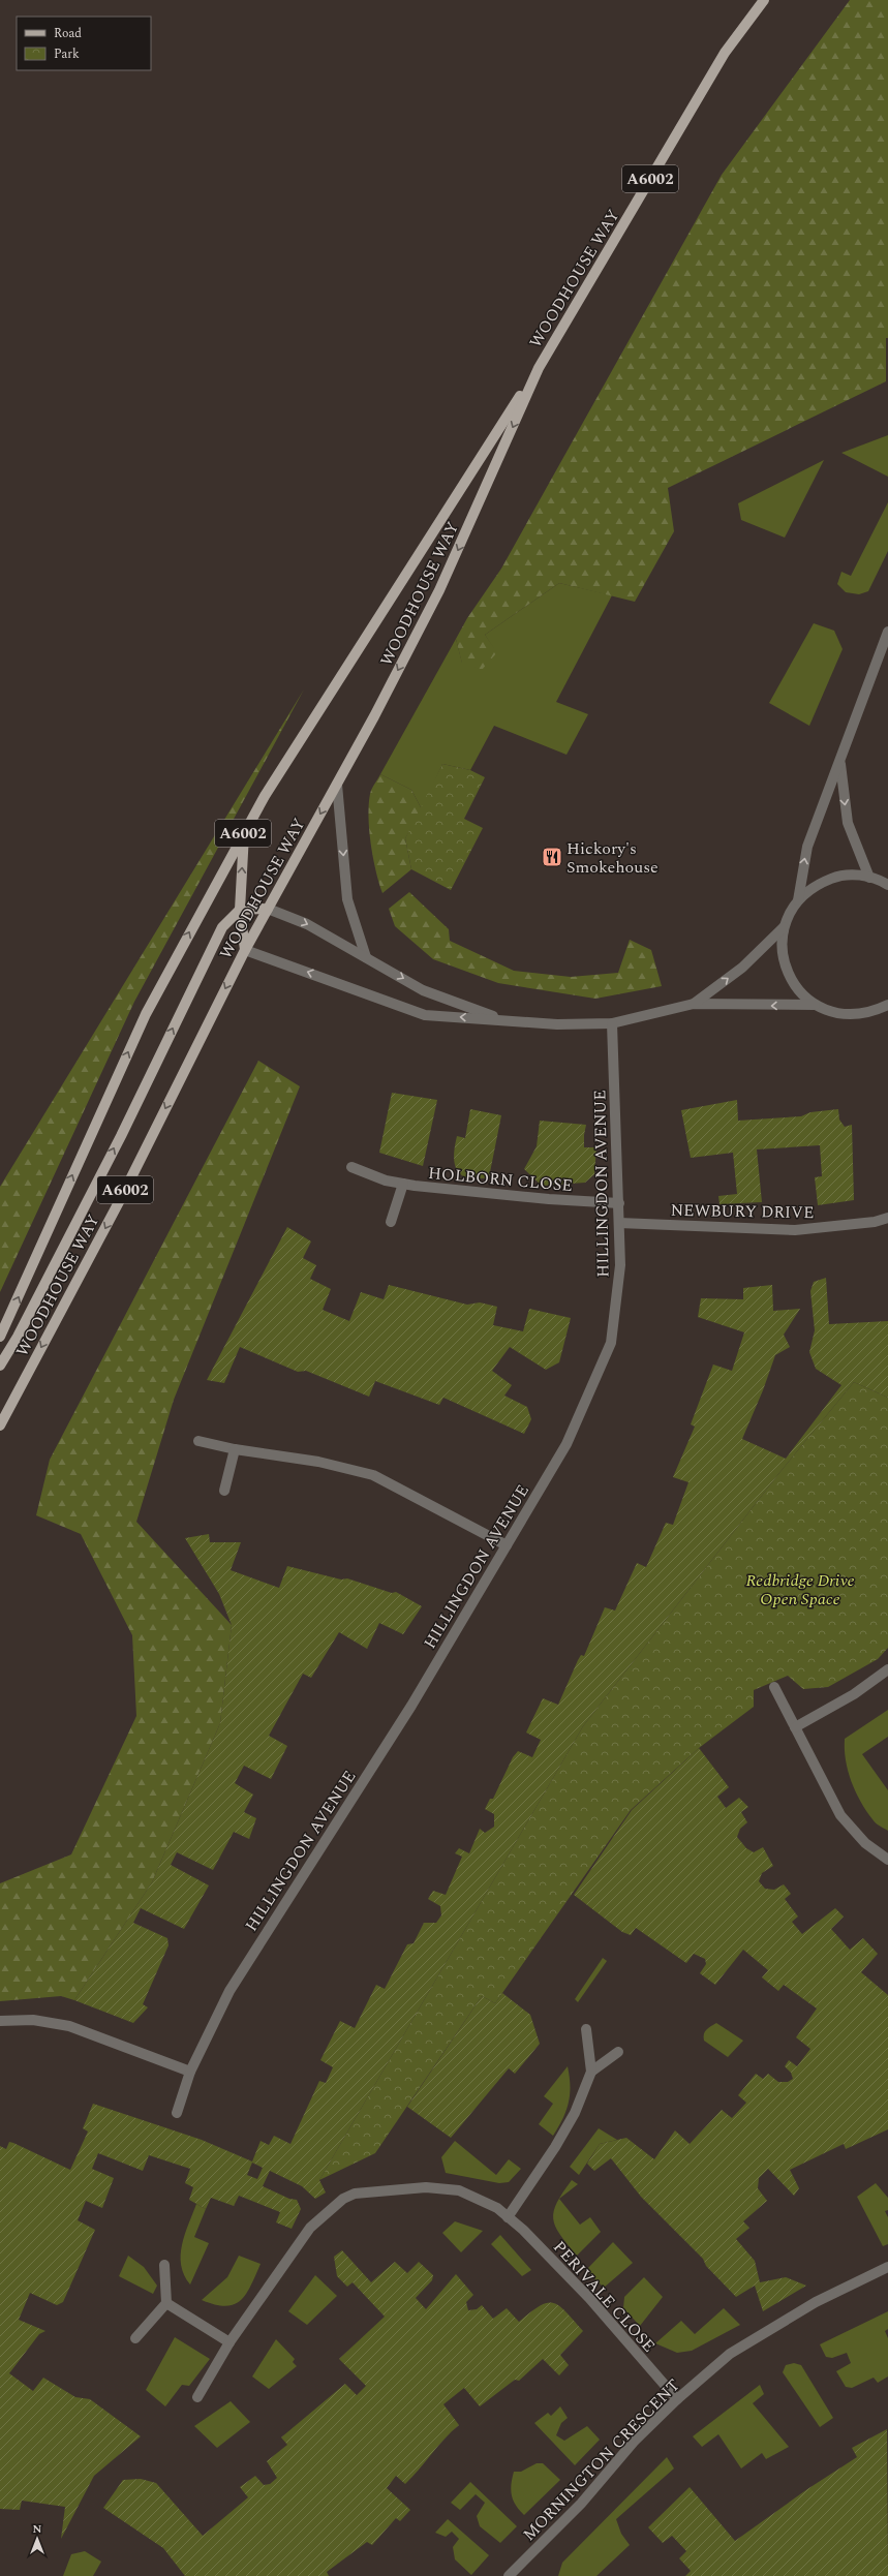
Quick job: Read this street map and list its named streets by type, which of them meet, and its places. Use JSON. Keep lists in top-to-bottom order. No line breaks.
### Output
{"streets":{"main road":["A6002","WOODHOUSE WAY"],"street":["HOLBORN CLOSE","HILLINGDON AVENUE","NEWBURY DRIVE","PERIVALE CLOSE","MORNINGTON CRESCENT"]},"crossings":[["HOLBORN CLOSE","HILLINGDON AVENUE"],["HILLINGDON AVENUE","NEWBURY DRIVE"],["PERIVALE CLOSE","MORNINGTON CRESCENT"]],"parks":["Redbridge Drive Open Space"],"places":{"restaurant":["Hickory's Smokehouse"]},"legend":["Road","Park"],"north":"top"}
